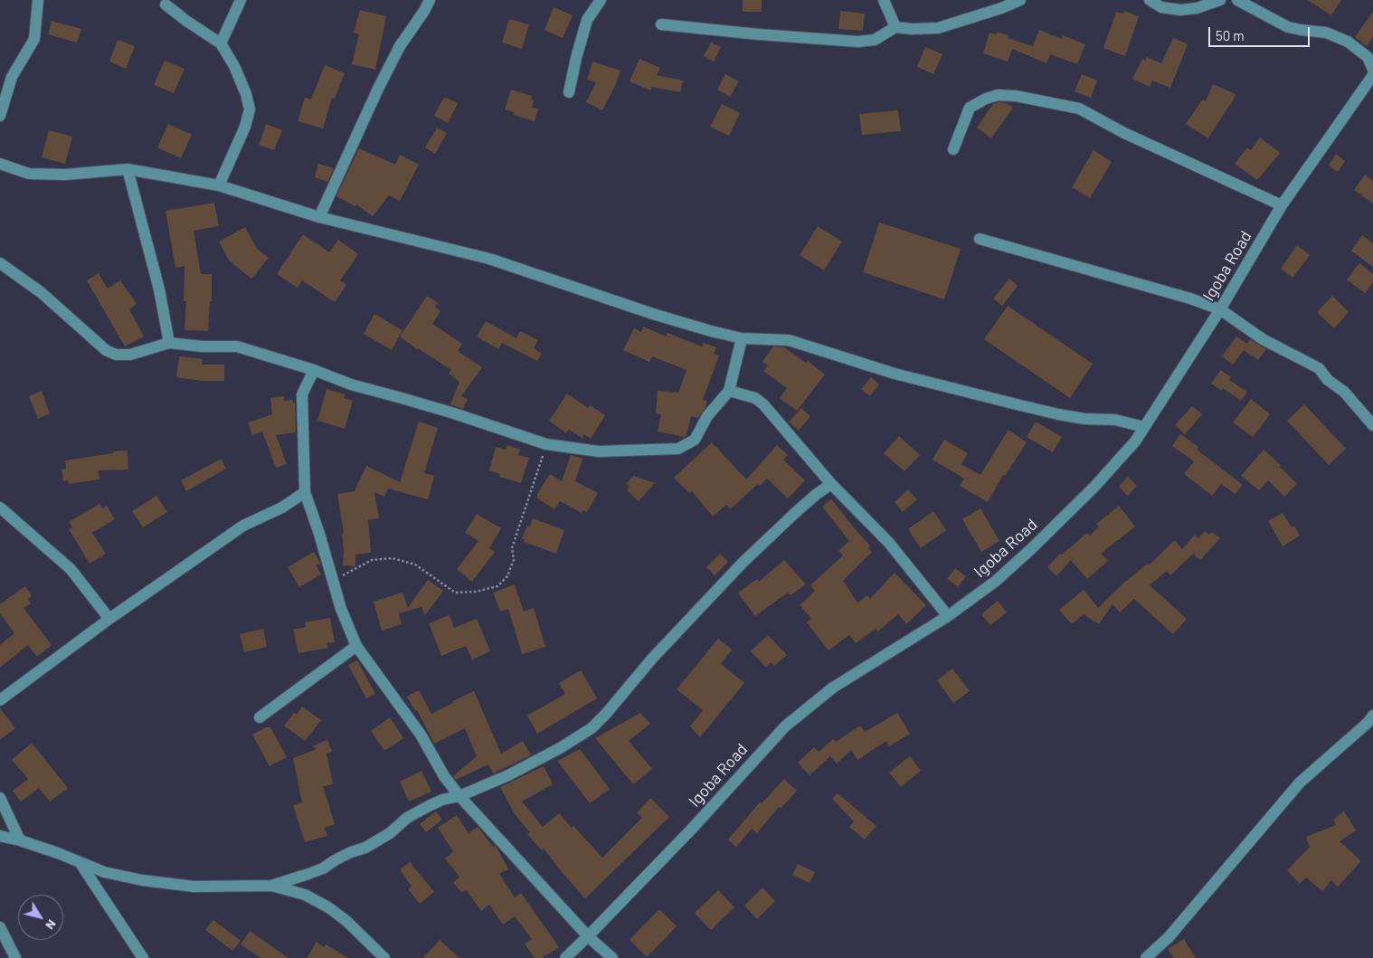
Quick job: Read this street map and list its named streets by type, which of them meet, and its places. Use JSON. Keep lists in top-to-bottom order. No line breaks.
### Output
{"streets":{"street":["Igoba Road"]},"scale_bar":"50 m","north":"bottom right"}
